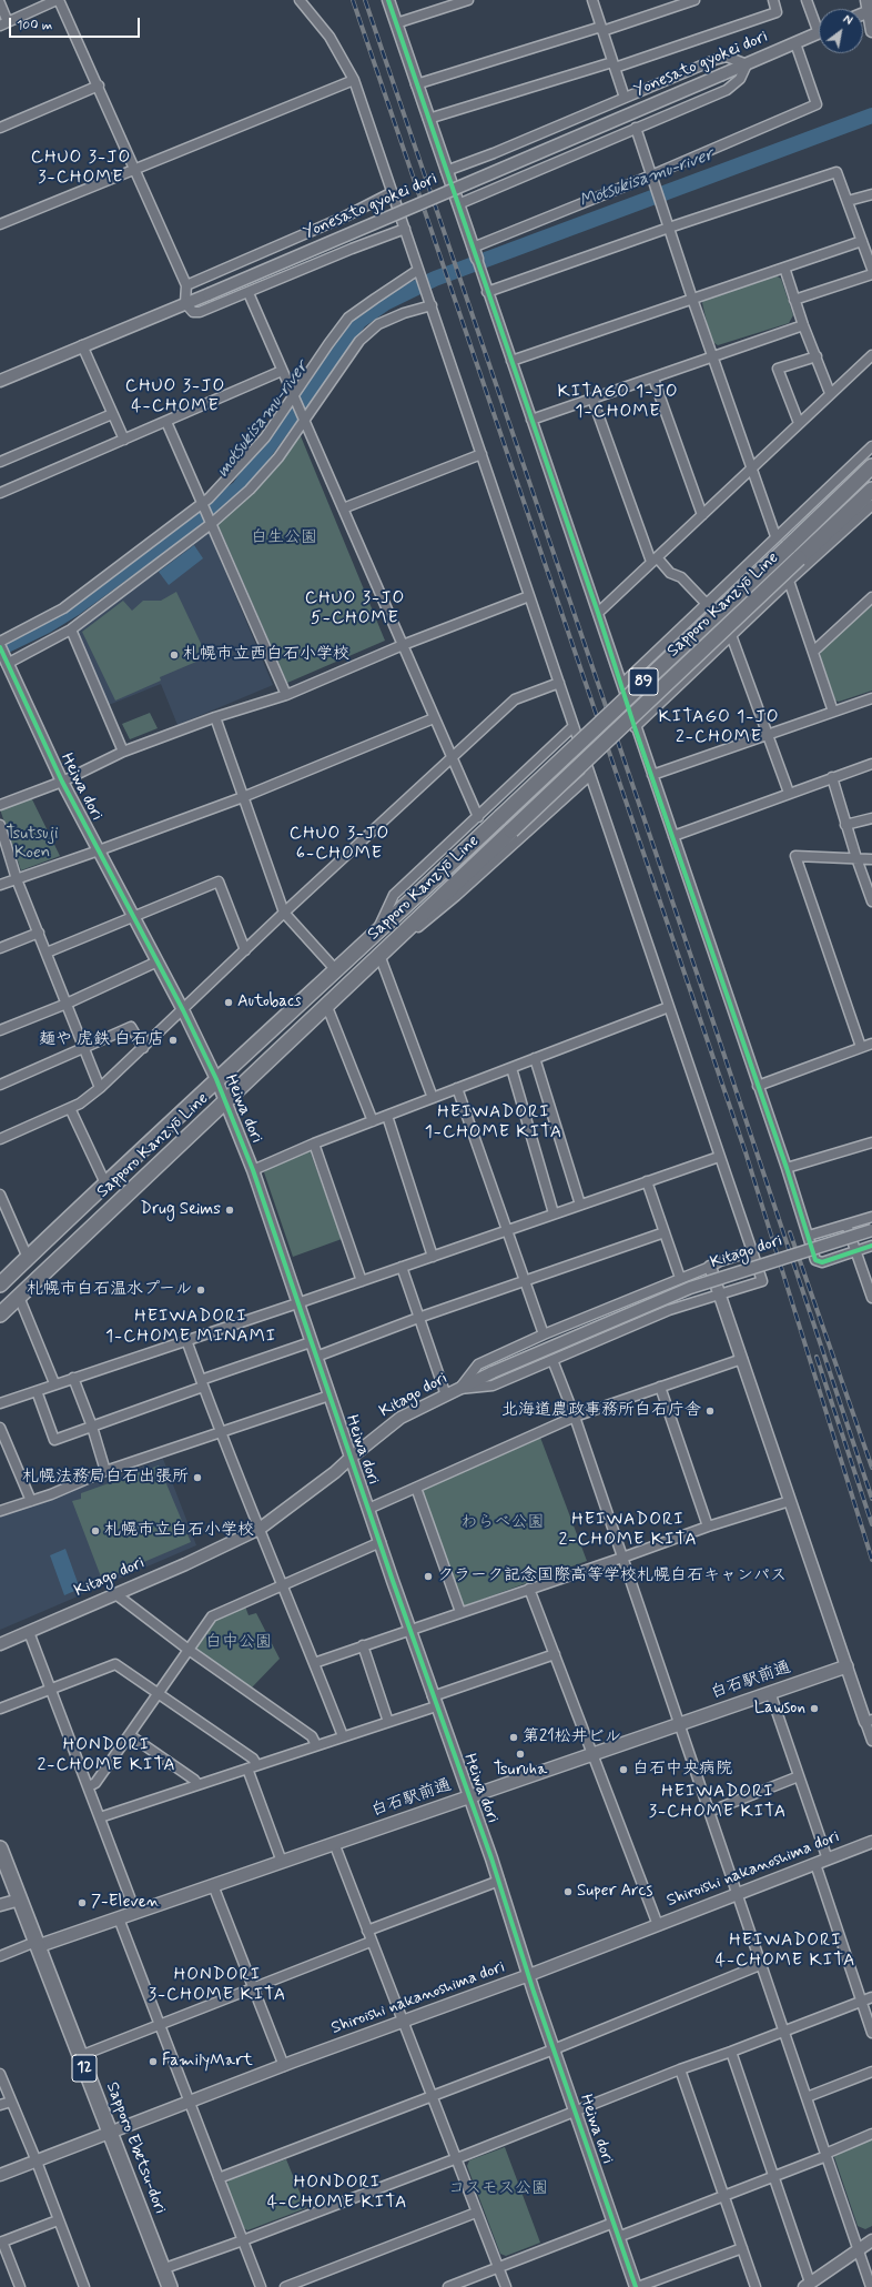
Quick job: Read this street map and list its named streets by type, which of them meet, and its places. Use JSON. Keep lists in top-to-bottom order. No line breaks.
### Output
{"streets":{"main road":["Sapporo Kanzyō Line","89","白石駅前通","12","Sapporo Ebetsu-dori"],"street":["Yonesato gyokei dori","Heiwa dori","Kitago dori","Shiroishi nakanoshima dori"]},"crossings":[["Sapporo Kanzyō Line","Heiwa dori"],["Heiwa dori","Kitago dori"],["Heiwa dori","白石駅前通"],["Heiwa dori","Shiroishi nakanoshima dori"],["白石駅前通","Sapporo Ebetsu-dori"],["Shiroishi nakanoshima dori","Sapporo Ebetsu-dori"]],"districts":["CHUO 3-JO 3-CHOME","CHUO 3-JO 4-CHOME","KITAGO 1-JO 1-CHOME","CHUO 3-JO 5-CHOME","KITAGO 1-JO 2-CHOME","CHUO 3-JO 6-CHOME","HEIWADORI 1-CHOME KITA","HEIWADORI 1-CHOME MINAMI","HEIWADORI 2-CHOME KITA","HONDORI 2-CHOME KITA","HEIWADORI 3-CHOME KITA","HEIWADORI 4-CHOME KITA","HONDORI 3-CHOME KITA","HONDORI 4-CHOME KITA"],"water":["Motsukisamu-river","motsukisamu-river"],"parks":["白生公園","Tsutsuji Koen","わらべ公園","白中公園","コスモス公園"],"places":["札幌市立西白石小学校","Autobacs","麺や 虎鉄 白石店","Drug Seims","札幌市白石温水プール","北海道農政事務所白石庁舎","札幌法務局白石出張所","札幌市立白石小学校","クラーク記念国際高等学校札幌白石キャンパス","Lawson","第21松井ビル","Tsuruha","白石中央病院","Super Arcs","7-Eleven","FamilyMart"],"scale_bar":"100 m","north":"top right"}
